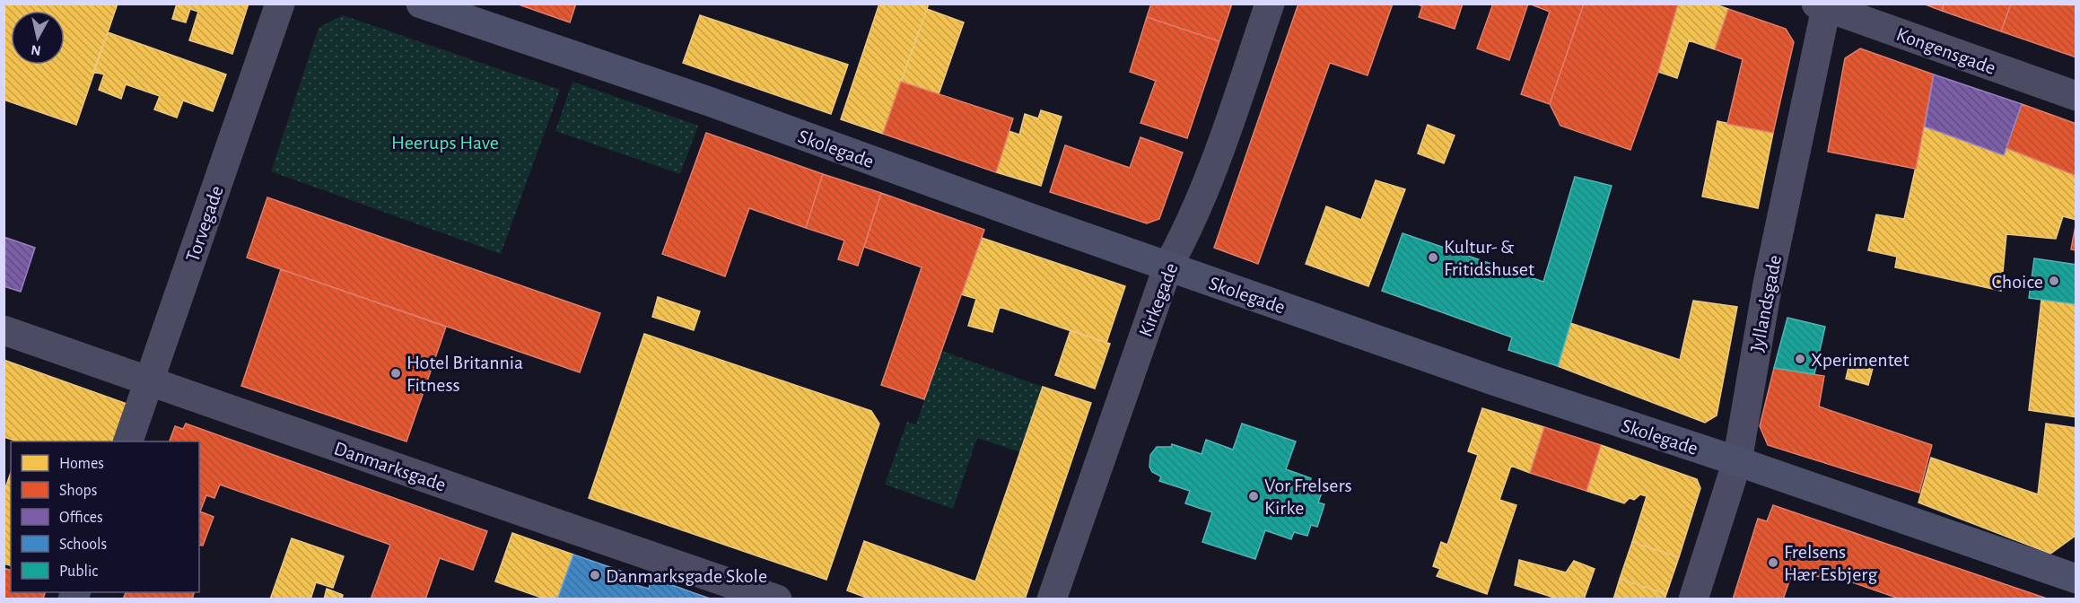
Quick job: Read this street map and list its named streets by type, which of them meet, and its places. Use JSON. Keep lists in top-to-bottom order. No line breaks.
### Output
{"streets":{"street":["Kongensgade","Skolegade","Torvegade","Kirkegade","Jyllandsgade","Danmarksgade"]},"crossings":[["Kongensgade","Jyllandsgade"],["Skolegade","Kirkegade"],["Skolegade","Jyllandsgade"],["Torvegade","Danmarksgade"]],"parks":["Heerups Have"],"places":["Kultur- & Fritidshuset","Choice","Xperimentet","Hotel Britannia Fitness","Vor Frelsers Kirke","Frelsens Hær Esbjerg","Danmarksgade Skole"],"legend":["Homes","Shops","Offices","Schools","Public"],"north":"bottom"}
